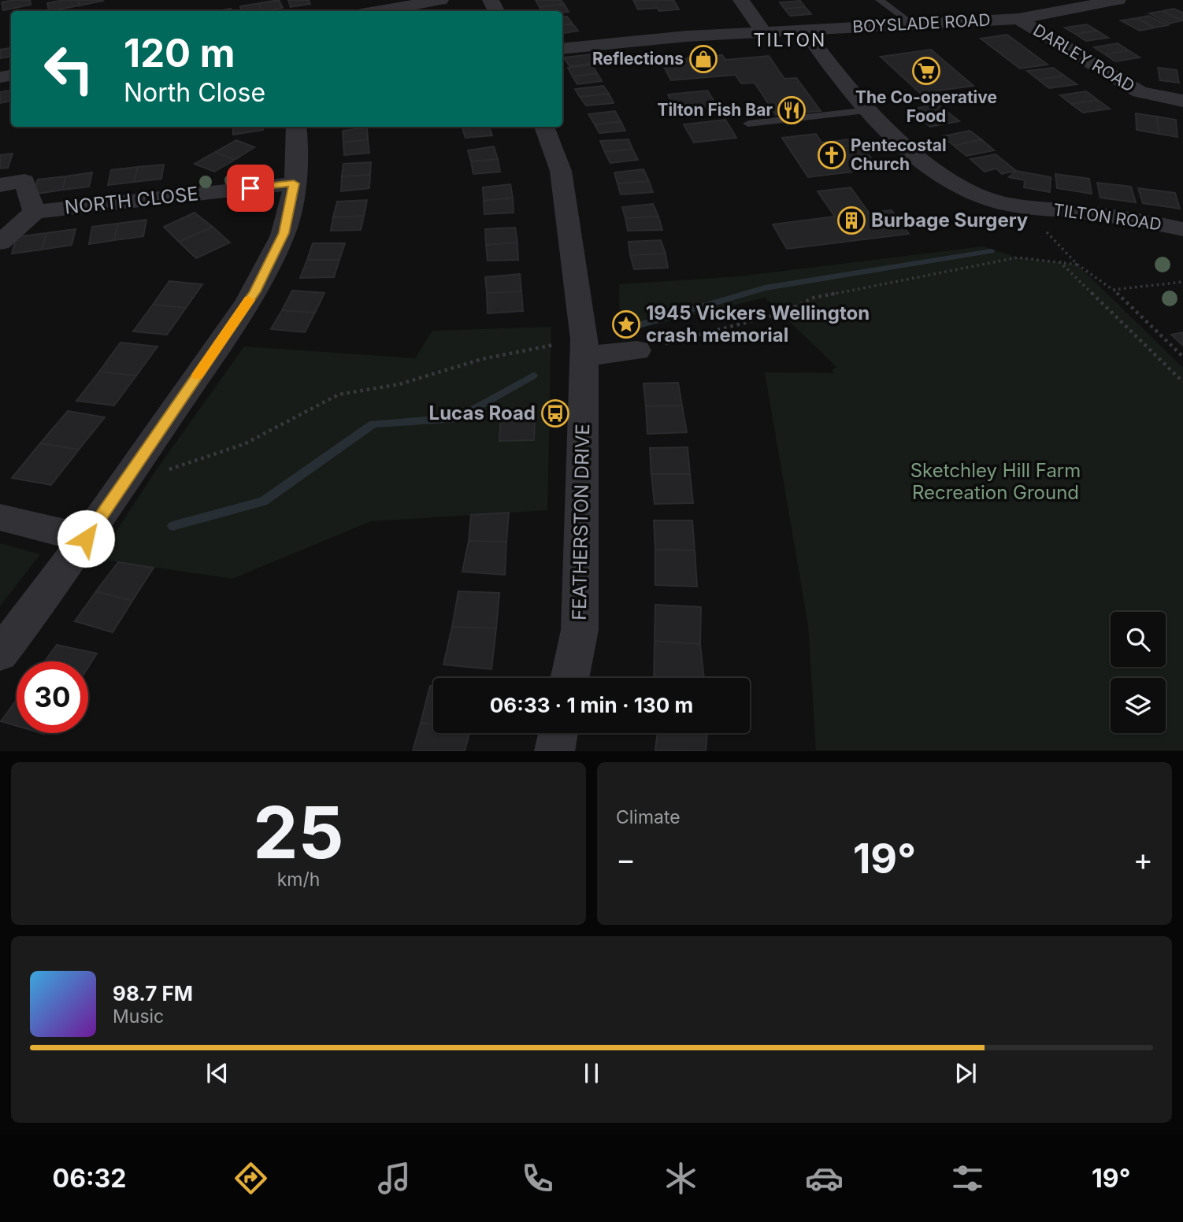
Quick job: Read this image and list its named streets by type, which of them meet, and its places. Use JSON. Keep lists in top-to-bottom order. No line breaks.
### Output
{"streets":{"street":["BOYSLADE ROAD","DARLEY ROAD","NORTH CLOSE","TILTON ROAD","FEATHERSTON DRIVE"]},"crossings":[["BOYSLADE ROAD","DARLEY ROAD"],["BOYSLADE ROAD","TILTON ROAD"]],"districts":["TILTON"],"parks":["Sketchley Hill Farm Recreation Ground"],"places":{"shop":["Reflections"],"supermarket":["The Co-operative Food"],"restaurant":["Tilton Fish Bar"],"church":["Pentecostal Church"],"building":["Burbage Surgery"],"place":["1945 Vickers Wellington crash memorial"],"bus stop":["Lucas Road"]},"page":{"turn":["120 m","North Close"],"limit":"30","trip":"06:33 · 1 min · 130 m","tile":[["25","km/h"],"Climate"],"heat":["−","19°","+"],"song":["98.7 FM","Music"],"tabs":["06:32","19°"]}}
